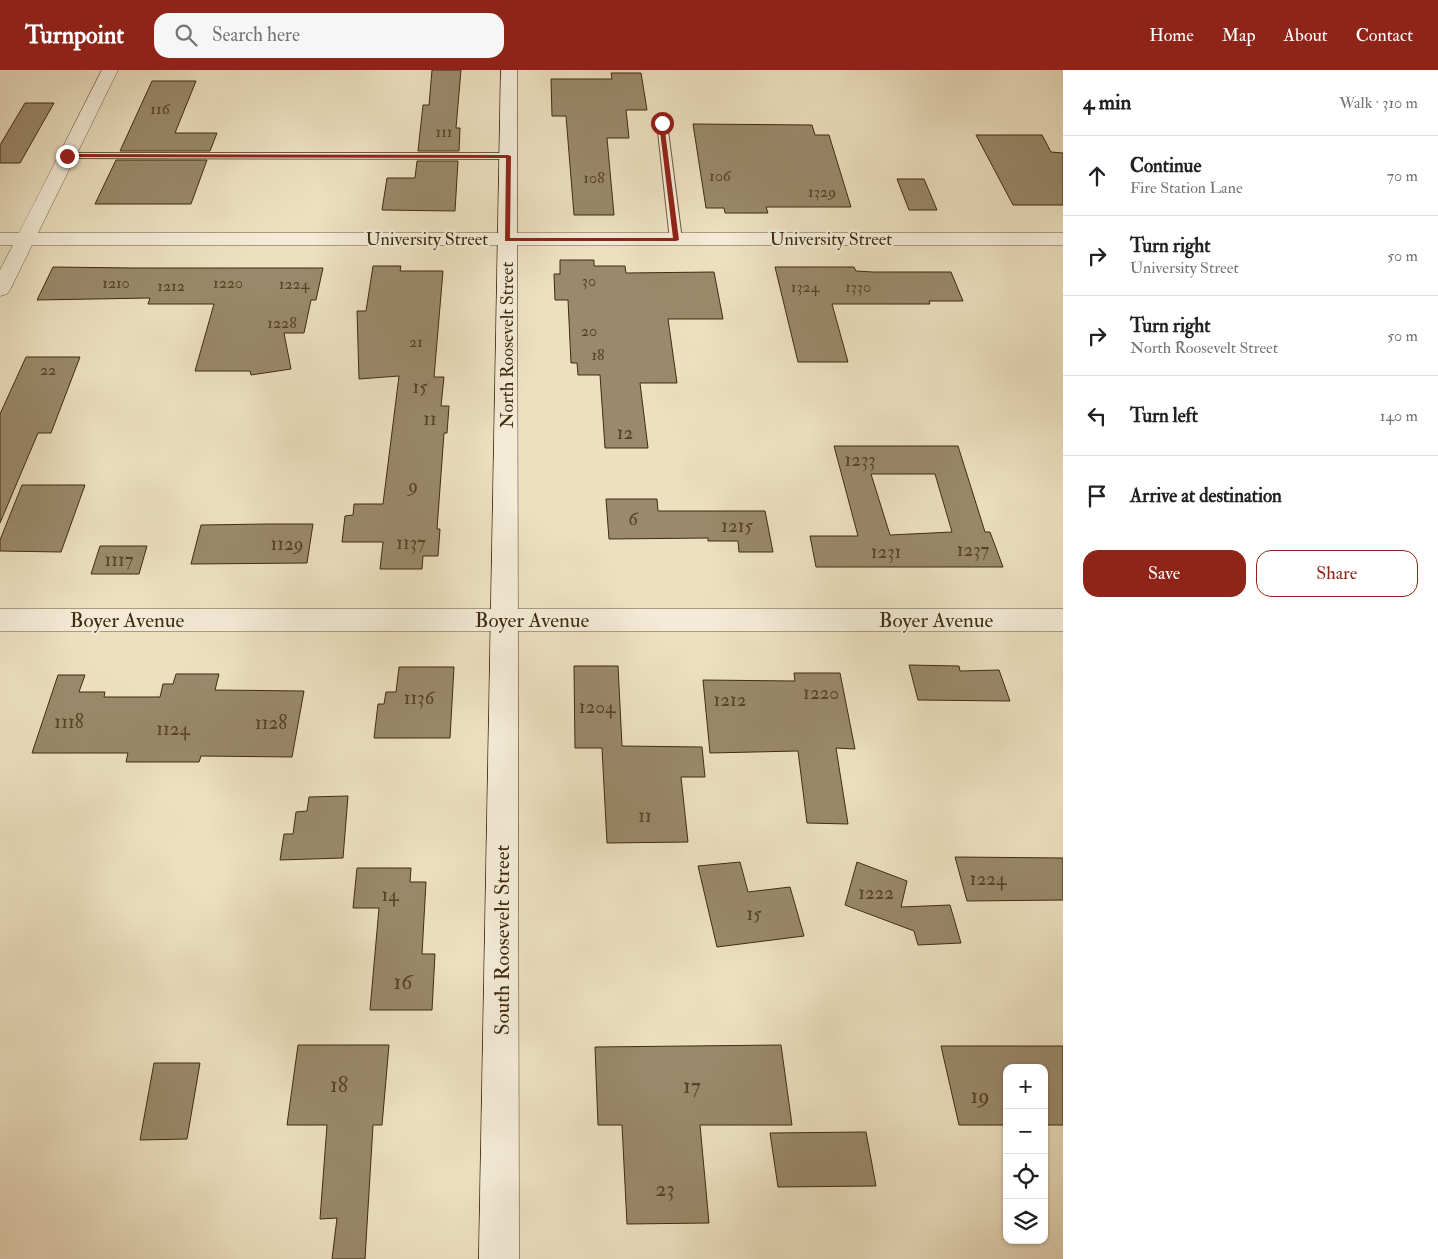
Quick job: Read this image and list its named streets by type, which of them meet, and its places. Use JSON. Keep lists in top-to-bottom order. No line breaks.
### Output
{"streets":{"street":["University Street","North Roosevelt Street","Boyer Avenue","South Roosevelt Street"]},"crossings":[["University Street","North Roosevelt Street"],["North Roosevelt Street","Boyer Avenue"],["North Roosevelt Street","South Roosevelt Street"],["Boyer Avenue","South Roosevelt Street"]],"house_numbers":["116","111","106","108","1329","30","1210","1220","1224","1212","1324","1330","1228","20","21","18","22","15","11","12","1233","9","6","1215","1137","1129","1237","1231","1117","1220","1136","1212","1204","1118","1128","1124","11","1224","1222","14","15","16","18","17","19","23"],"page":{"header":"Turnpoint","search":"Search here","nav":["Home","Map","About","Contact"],"heading":["4 min","Walk · 310 m"],"list":[["Continue","Fire Station Lane","70 m"],["Turn right","University Street","50 m"],["Turn right","North Roosevelt Street","50 m"],["Turn left","140 m"],"Arrive at destination"],"buttons":["Save","Share"],"map_buttons":["+","−"]}}
